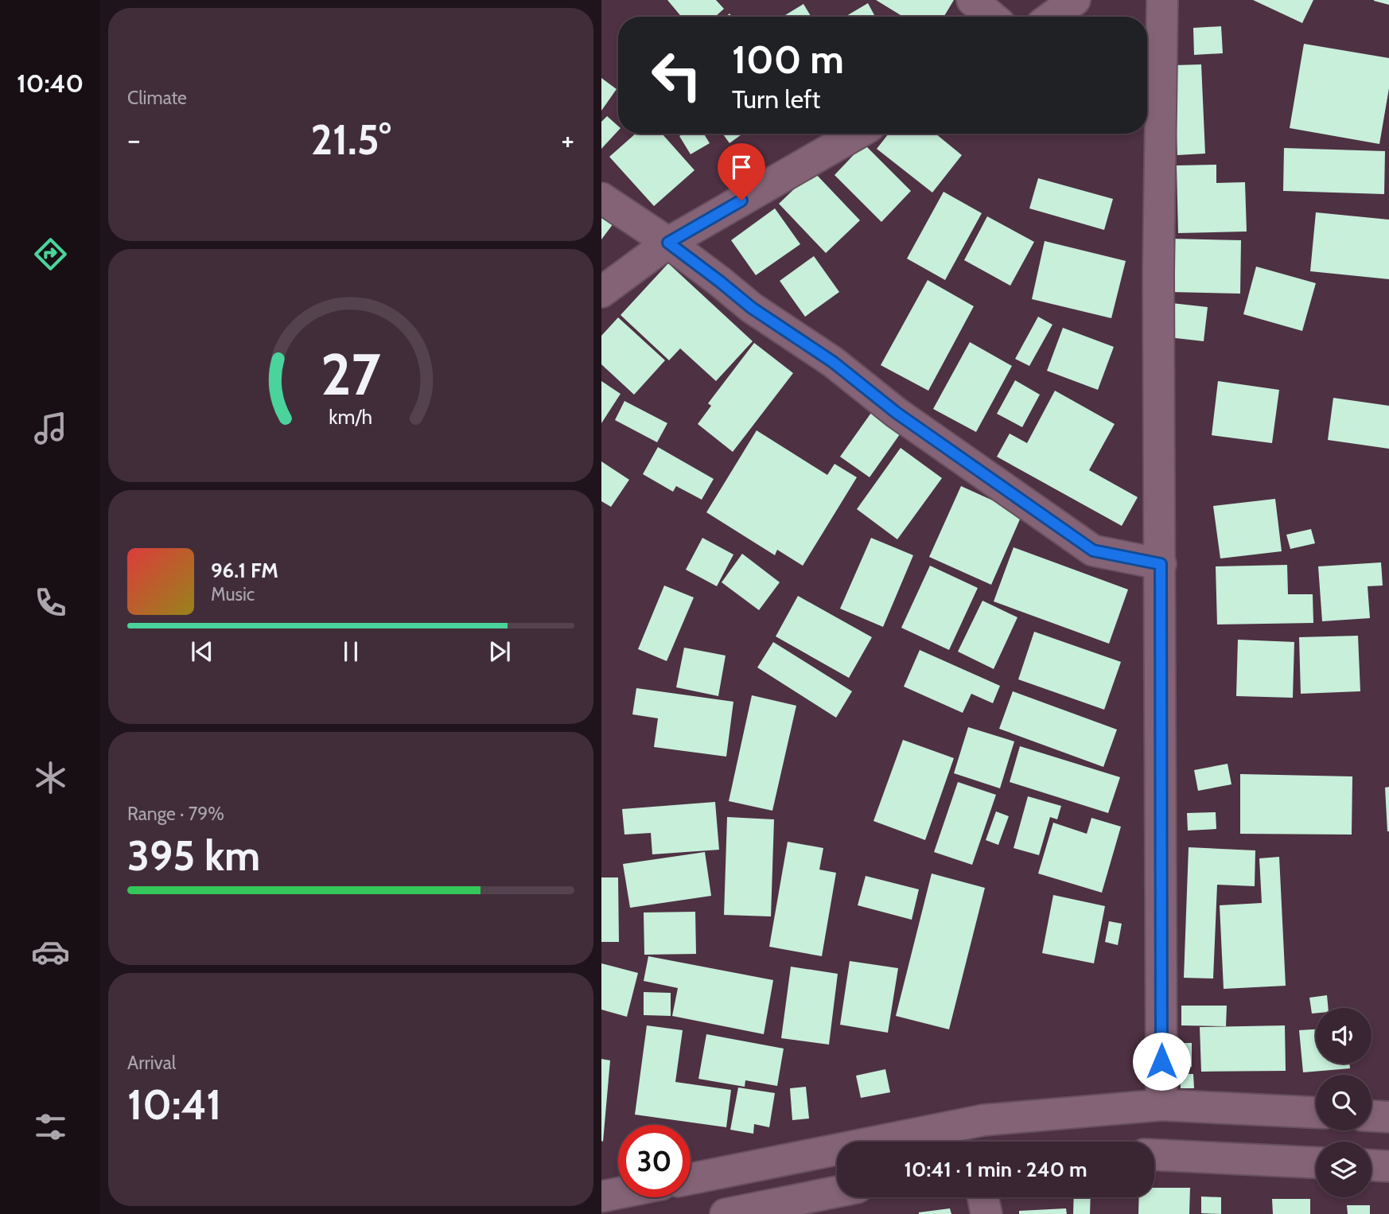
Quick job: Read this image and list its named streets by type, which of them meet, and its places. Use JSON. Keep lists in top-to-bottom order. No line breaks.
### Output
{"page":{"tabs":"10:40","tile":["Climate",["Range · 79%","395 km"],["Arrival","10:41"]],"turn":["100 m","Turn left"],"heat":["−","21.5°","+"],"song":["96.1 FM","Music"],"limit":"30","trip":"10:41 · 1 min · 240 m","gauge":["27","km/h"]}}
